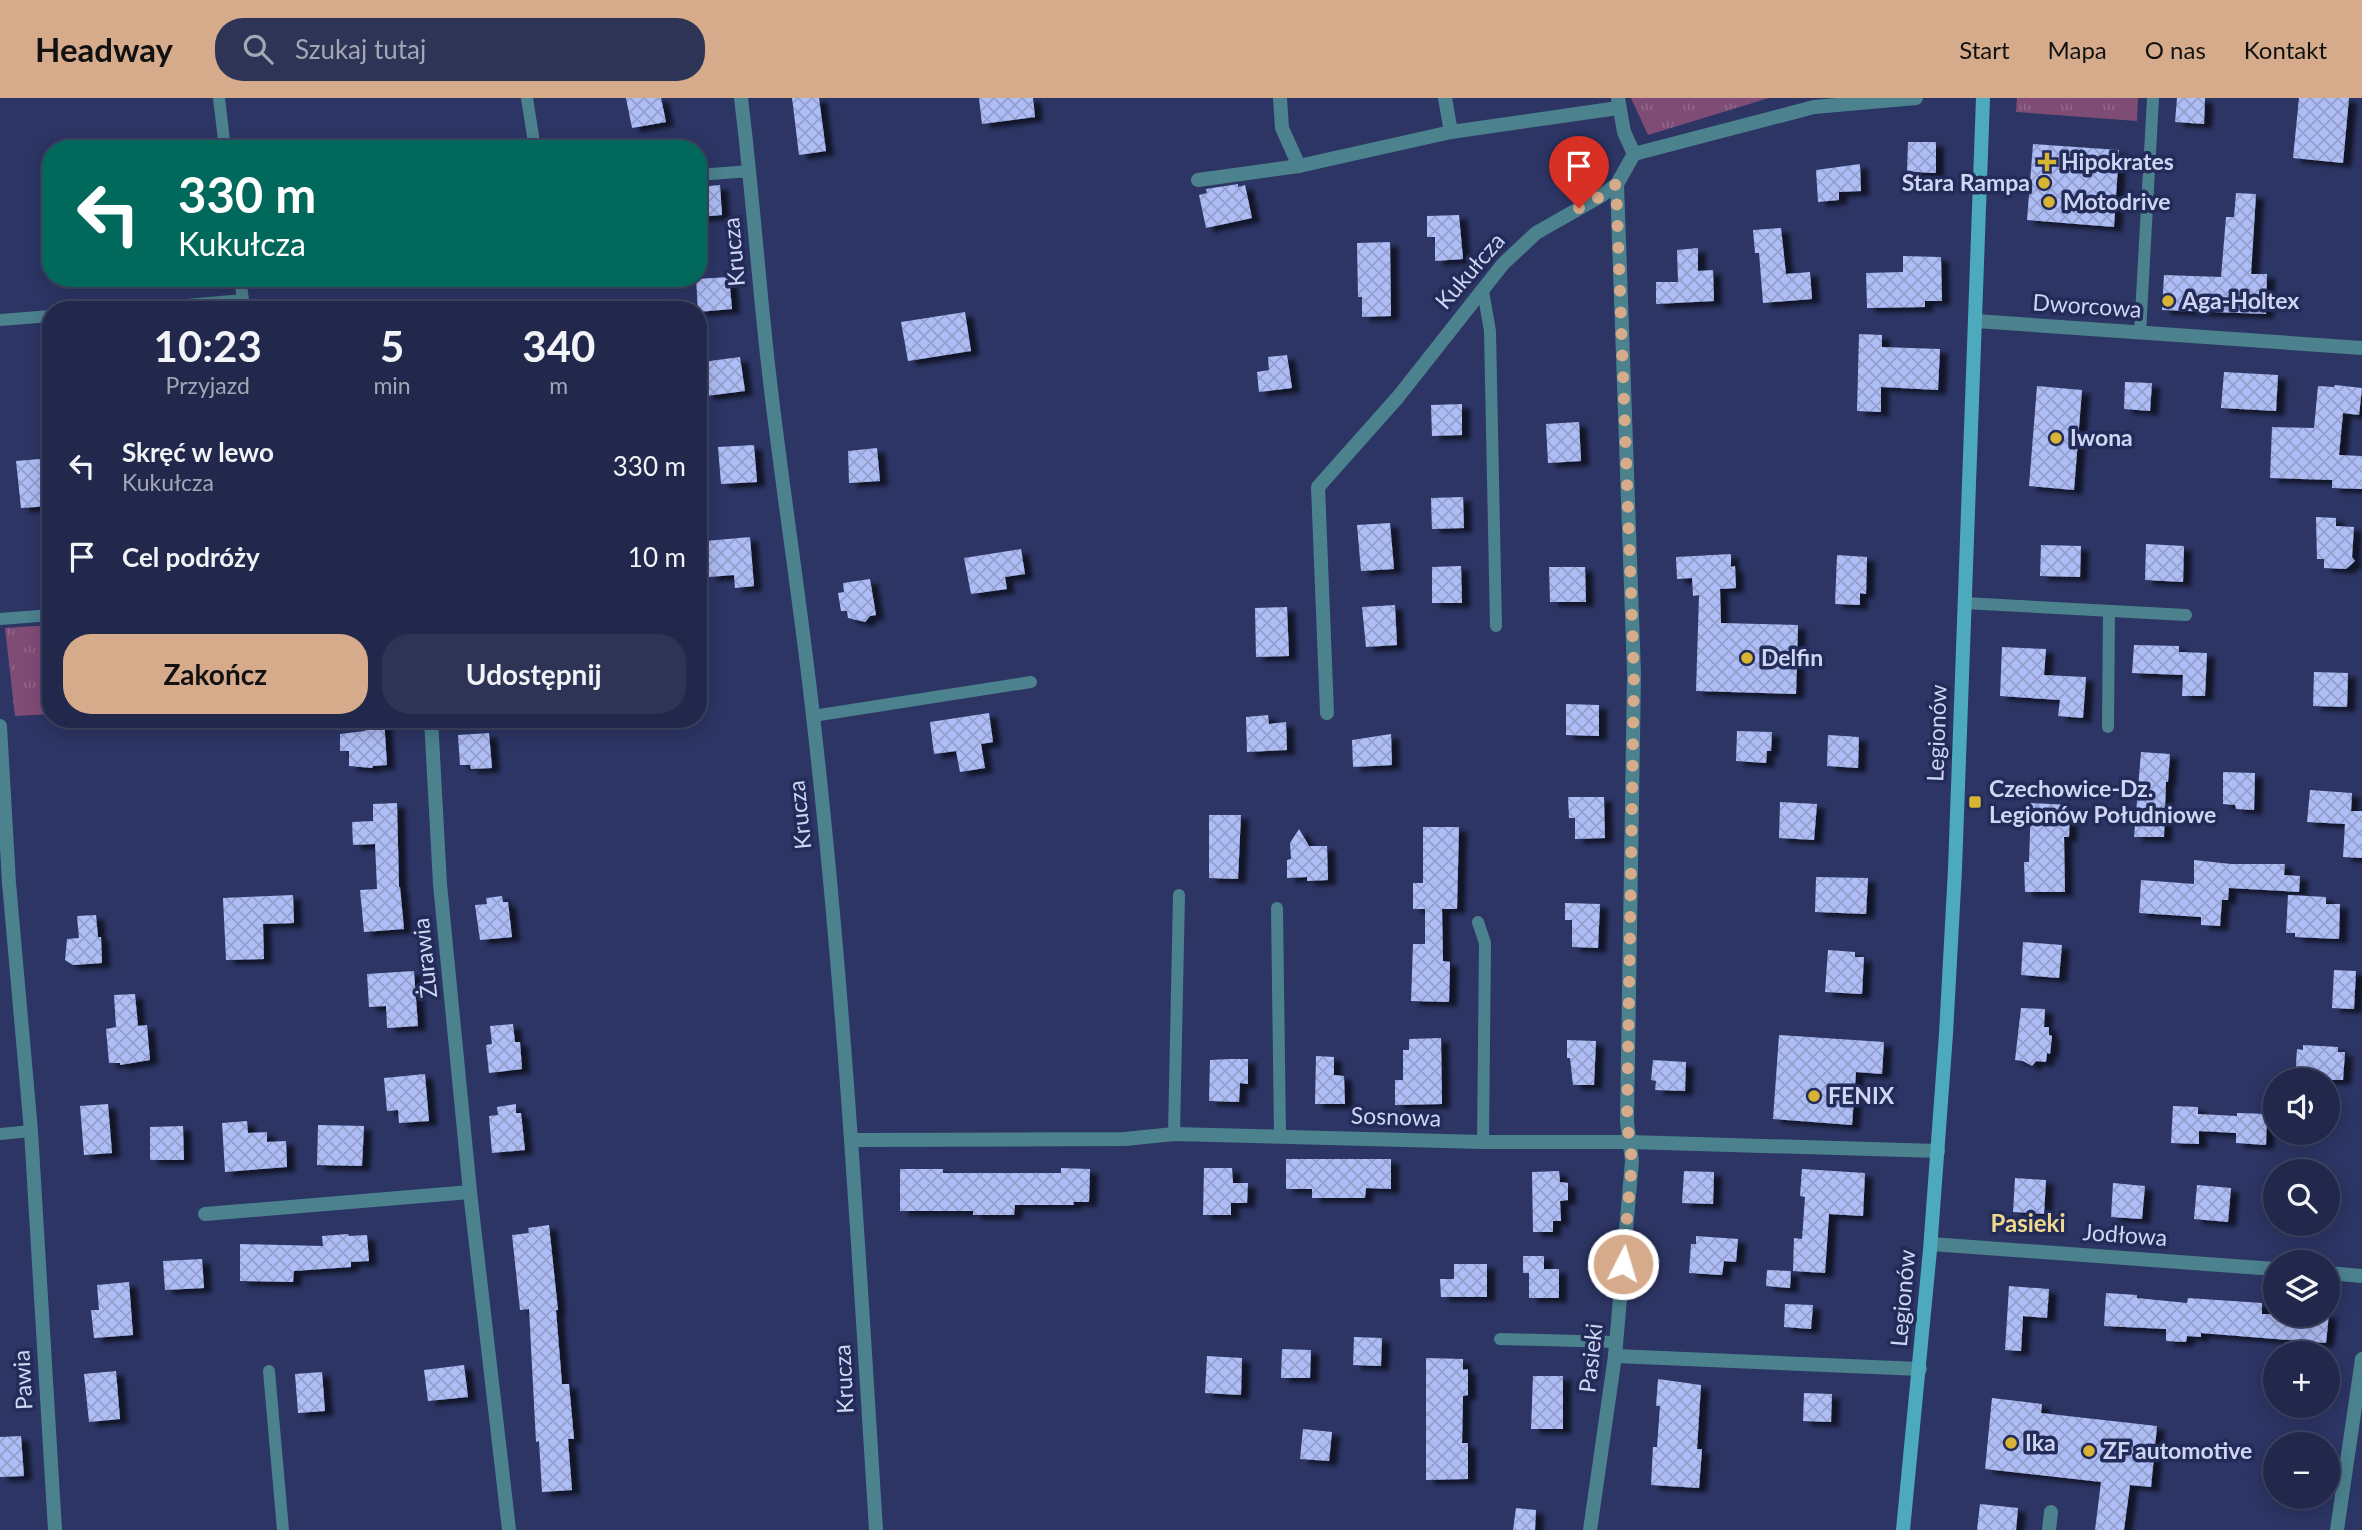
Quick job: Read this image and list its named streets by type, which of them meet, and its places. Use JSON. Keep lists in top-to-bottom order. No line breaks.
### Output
{"streets":{"street":["Krucza","Kukułcza","Dworcowa","Legionów","Żurawia","Sosnowa","Jodłowa","Pasieki","Pawia"]},"crossings":[["Krucza","Sosnowa"],["Kukułcza","Pasieki"],["Dworcowa","Legionów"],["Legionów","Sosnowa"],["Legionów","Jodłowa"],["Legionów","Pasieki"],["Sosnowa","Pasieki"]],"districts":["Pasieki"],"places":{"health":["Hipokrates"],"other":["Stara Rampa","Motodrive","Aga-Holtex","Iwona","Delfin","FENIX","Ika","ZF automotive"],"transit":["Czechowice-Dz. Legionów Południowe"]},"page":{"header":"Headway","search":"Szukaj tutaj","nav":["Start","Mapa","O nas","Kontakt"],"turn":["330 m","Kukułcza"],"eta":["10:23","Przyjazd","5","min","340","m"],"list":[{"name":"Skręć w lewo","note":"Kukułcza","value":"330 m"},{"name":"Cel podróży","value":"10 m"}],"buttons":["Zakończ","Udostępnij"],"map_buttons":["+","−"]}}
